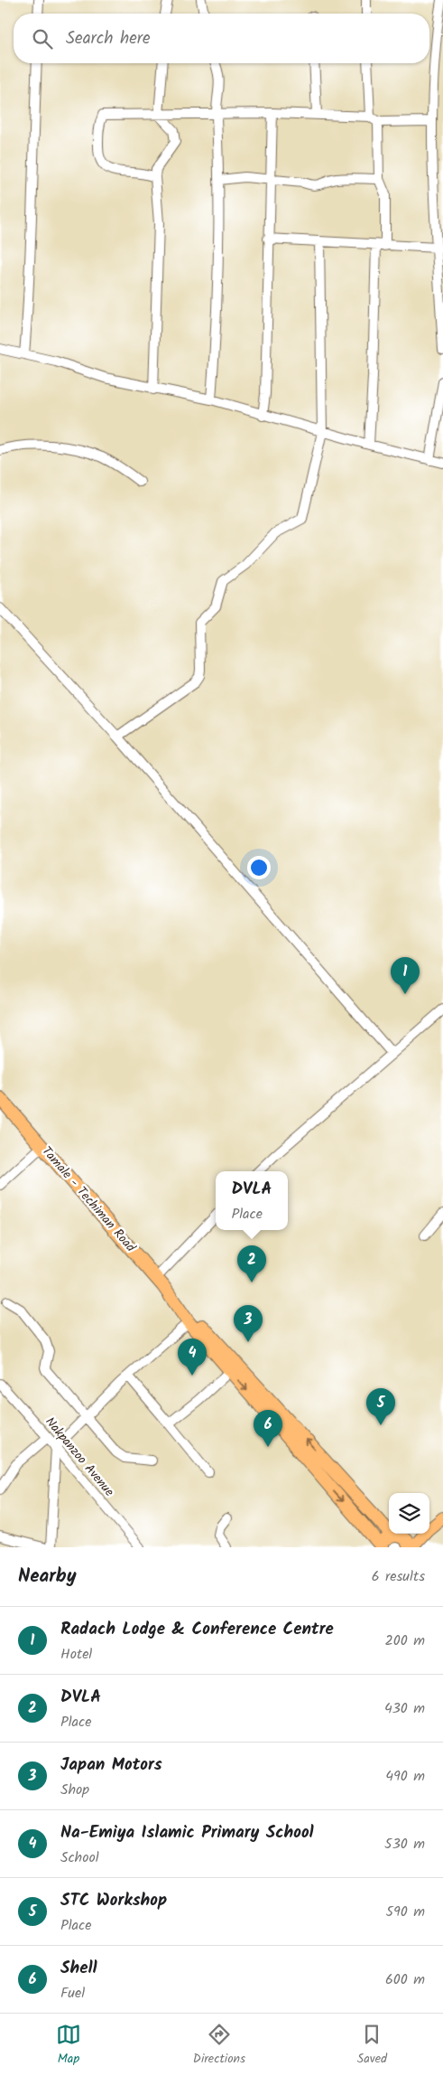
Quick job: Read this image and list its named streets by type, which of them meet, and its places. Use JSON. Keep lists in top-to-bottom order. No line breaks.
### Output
{"streets":{"highway":["Tamale - Techiman Road"],"street":["Nakpanzoo Avenue"]},"page":{"search":"Search here","pins":["1","2","3","4","5","6"],"popup":["DVLA","Place"],"heading":["Nearby","6 results"],"list":[{"mark":"1","name":"Radach Lodge & Conference Centre","note":"Hotel","value":"200 m"},{"mark":"2","name":"DVLA","note":"Place","value":"430 m"},{"mark":"3","name":"Japan Motors","note":"Shop","value":"490 m"},{"mark":"4","name":"Na-Emiya Islamic Primary School","note":"School","value":"530 m"},{"mark":"5","name":"STC Workshop","note":"Place","value":"590 m"},{"mark":"6","name":"Shell","note":"Fuel","value":"600 m"}],"nav":["Map","Directions","Saved"]}}
